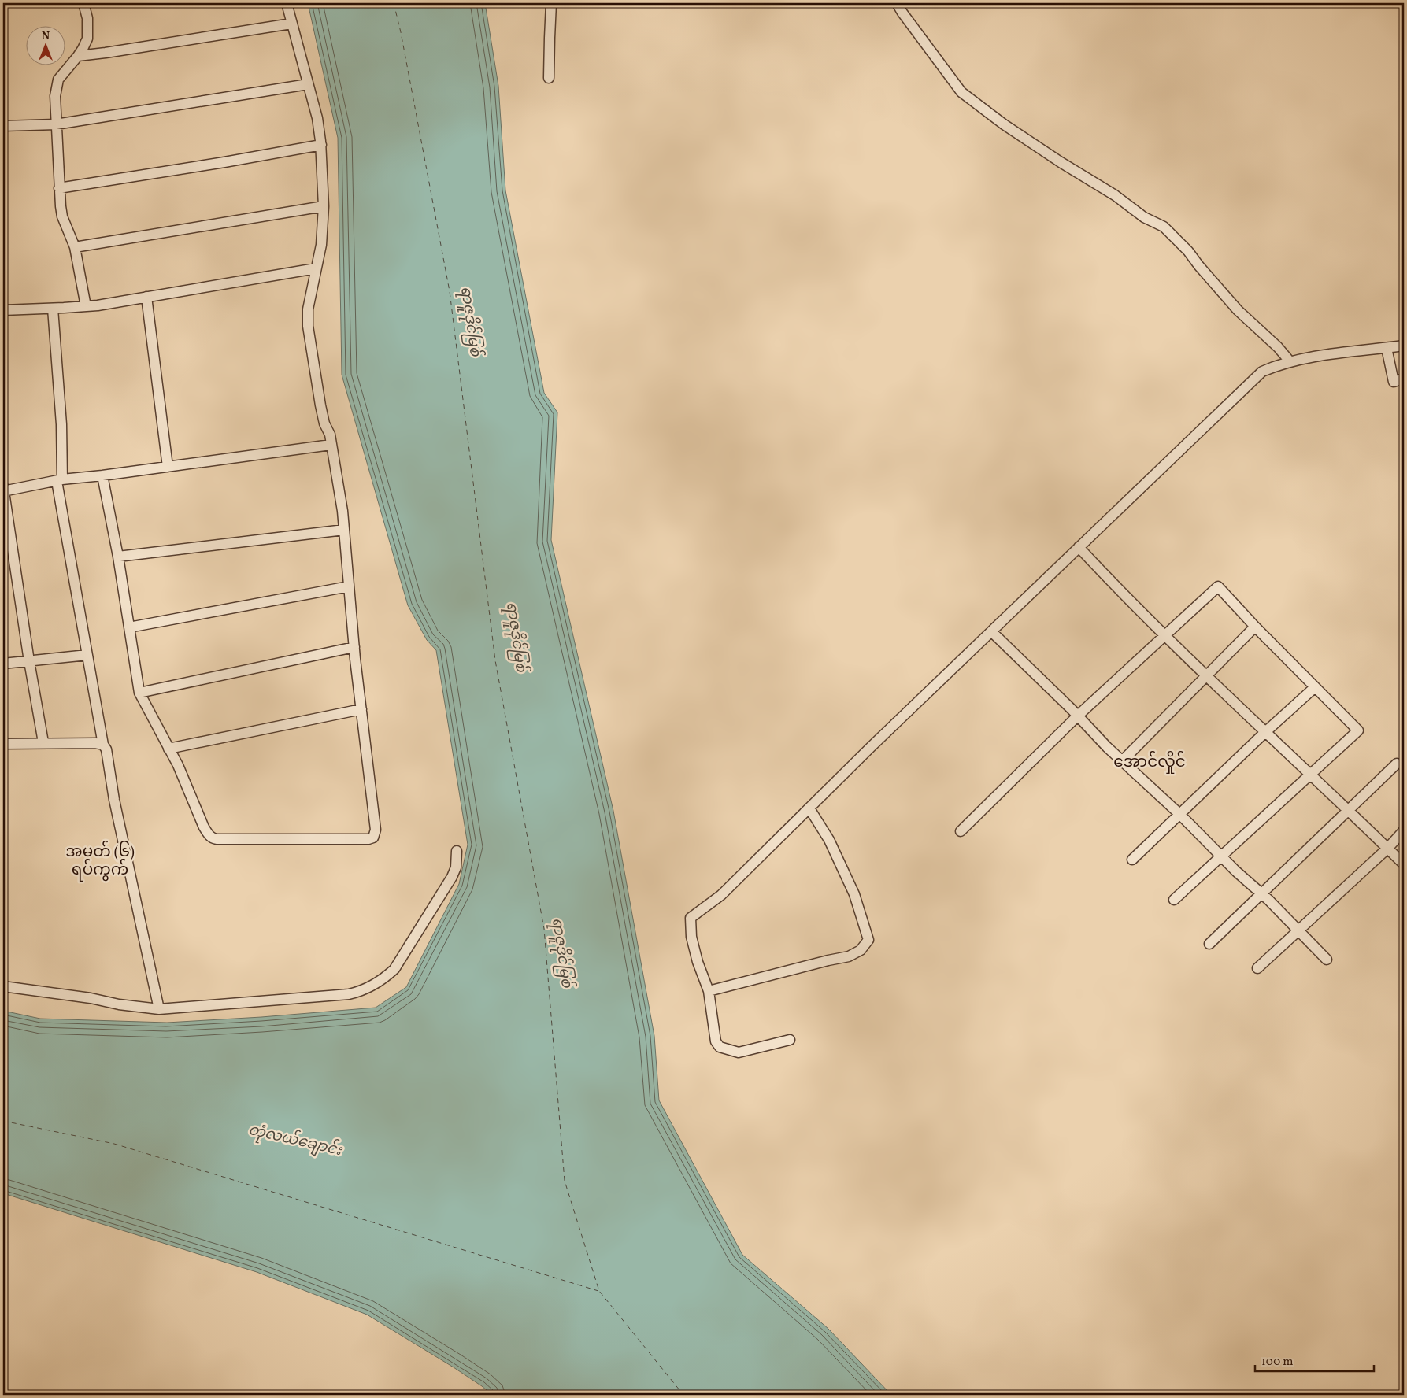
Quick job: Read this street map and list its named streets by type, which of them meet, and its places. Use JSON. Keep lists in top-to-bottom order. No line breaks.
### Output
{"districts":["အောင်လှိုင်","အမှတ် (၆) ရပ်ကွက်"],"water":["ရာဇူဒိုင်မြစ်","တုံလယ်ချောင်း"],"scale_bar":"100 m","north":"top"}
